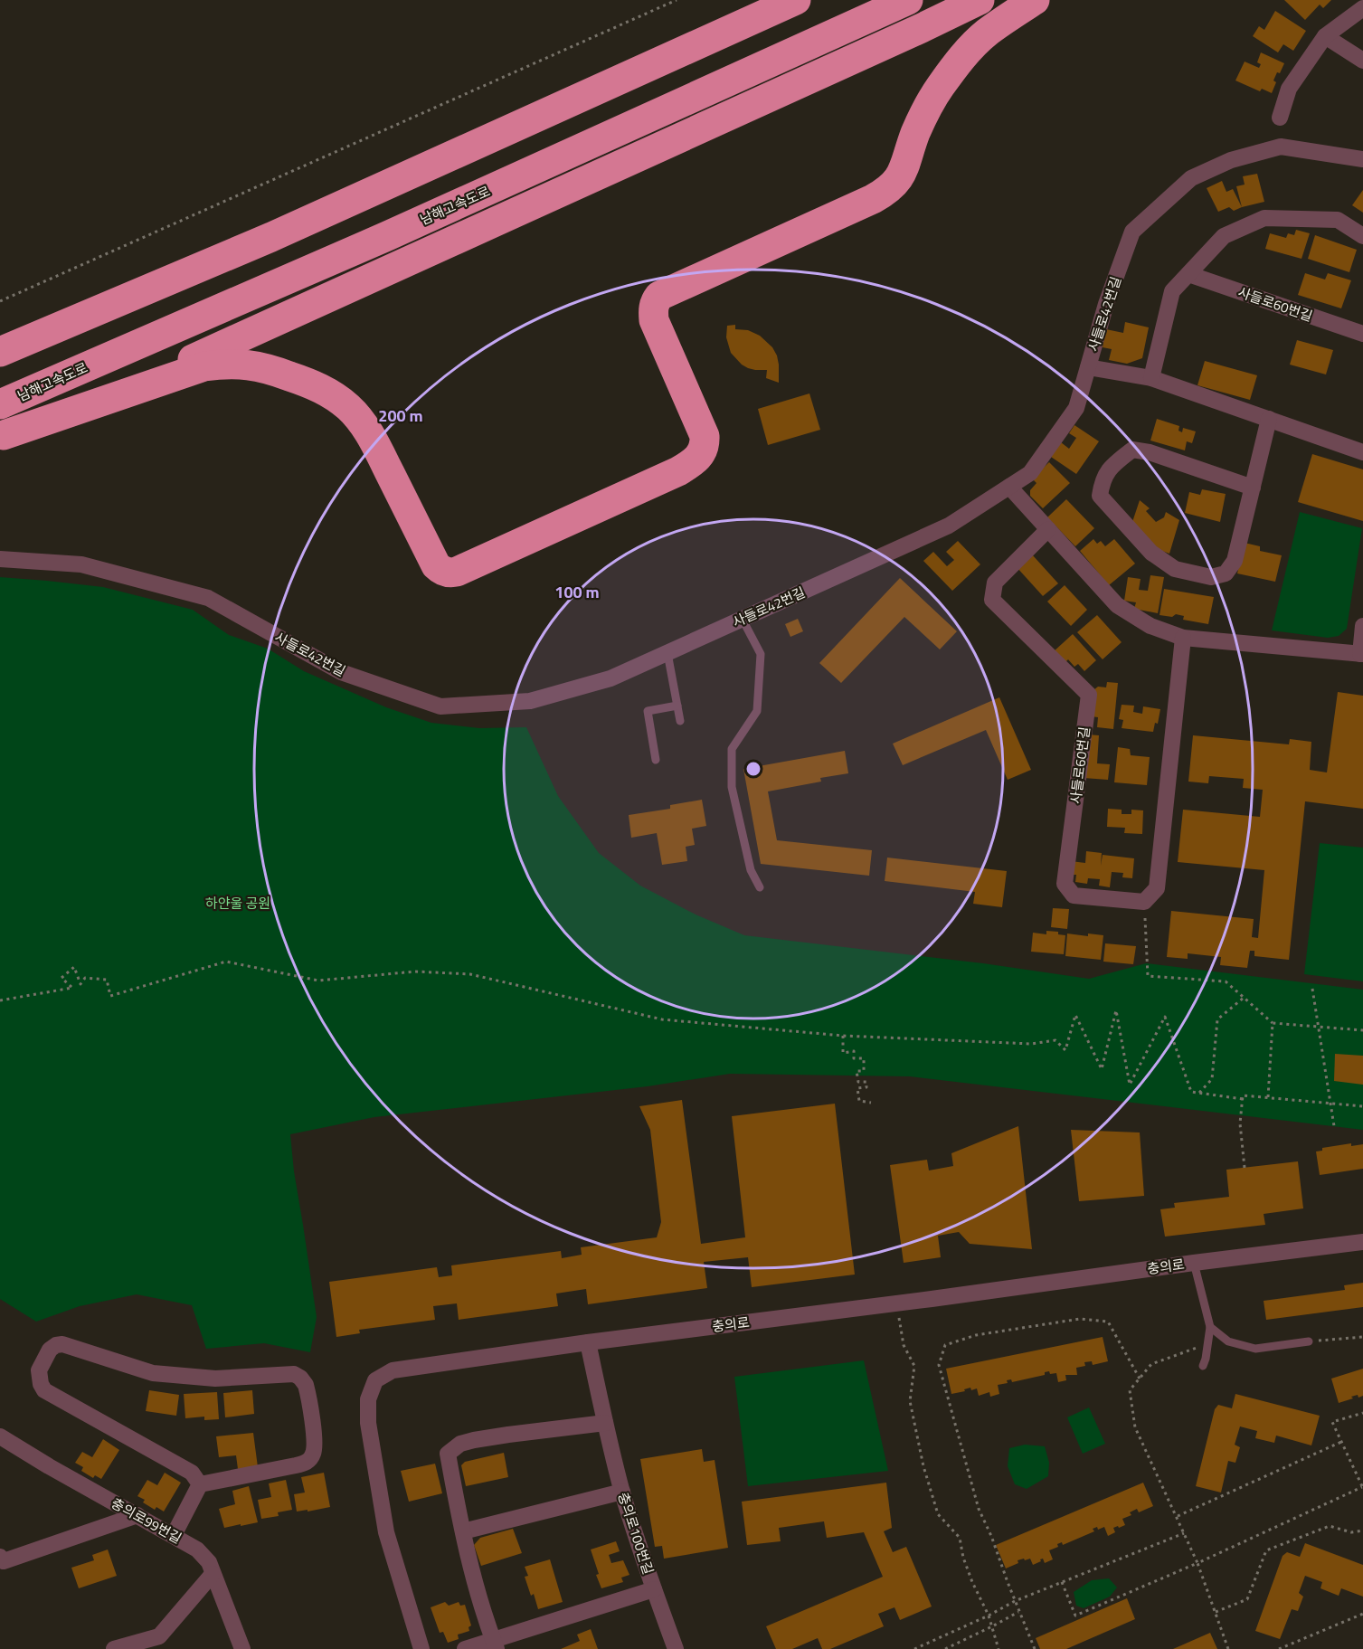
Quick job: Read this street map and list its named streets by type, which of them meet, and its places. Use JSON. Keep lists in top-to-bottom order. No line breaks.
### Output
{"streets":{"highway":["남해고속도로"],"street":["사들로60번길","사들로42번길","충의로","충의로99번길","충의로100번길"]},"crossings":[["충의로","충의로100번길"]],"parks":["하얀울 공원"],"rings":["200 m","100 m"]}
